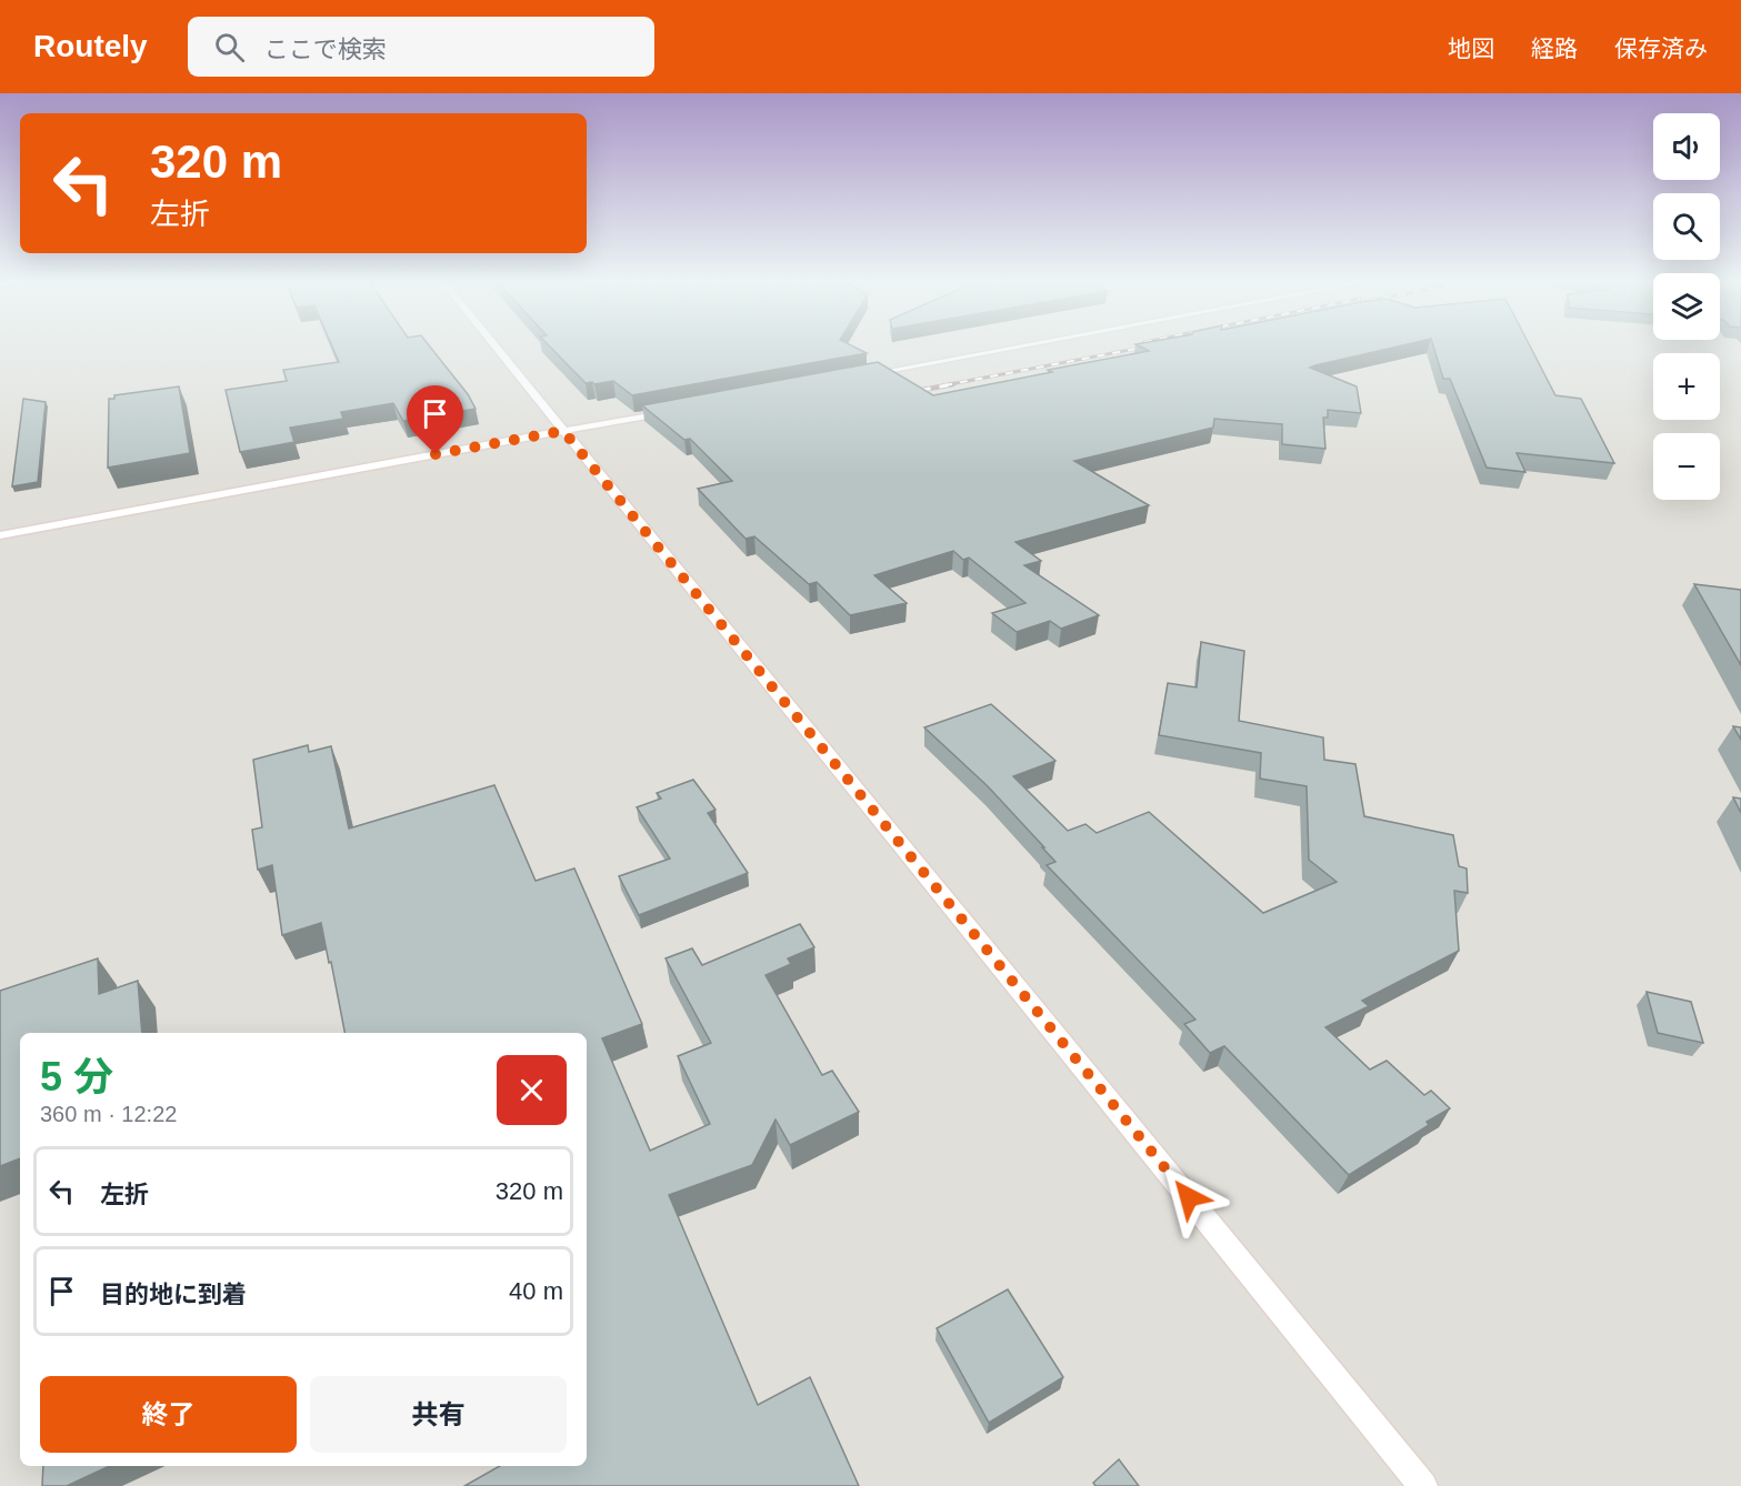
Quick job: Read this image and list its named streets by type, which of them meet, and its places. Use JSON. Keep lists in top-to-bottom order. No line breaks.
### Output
{"page":{"header":"Routely","search":"ここで検索","nav":["地図","経路","保存済み"],"map_buttons":["+","−"],"turn":["320 m","左折"],"heading":["5 分","360 m · 12:22"],"list":[{"name":"左折","value":"320 m"},{"name":"目的地に到着","value":"40 m"}],"buttons":["終了","共有"]}}
